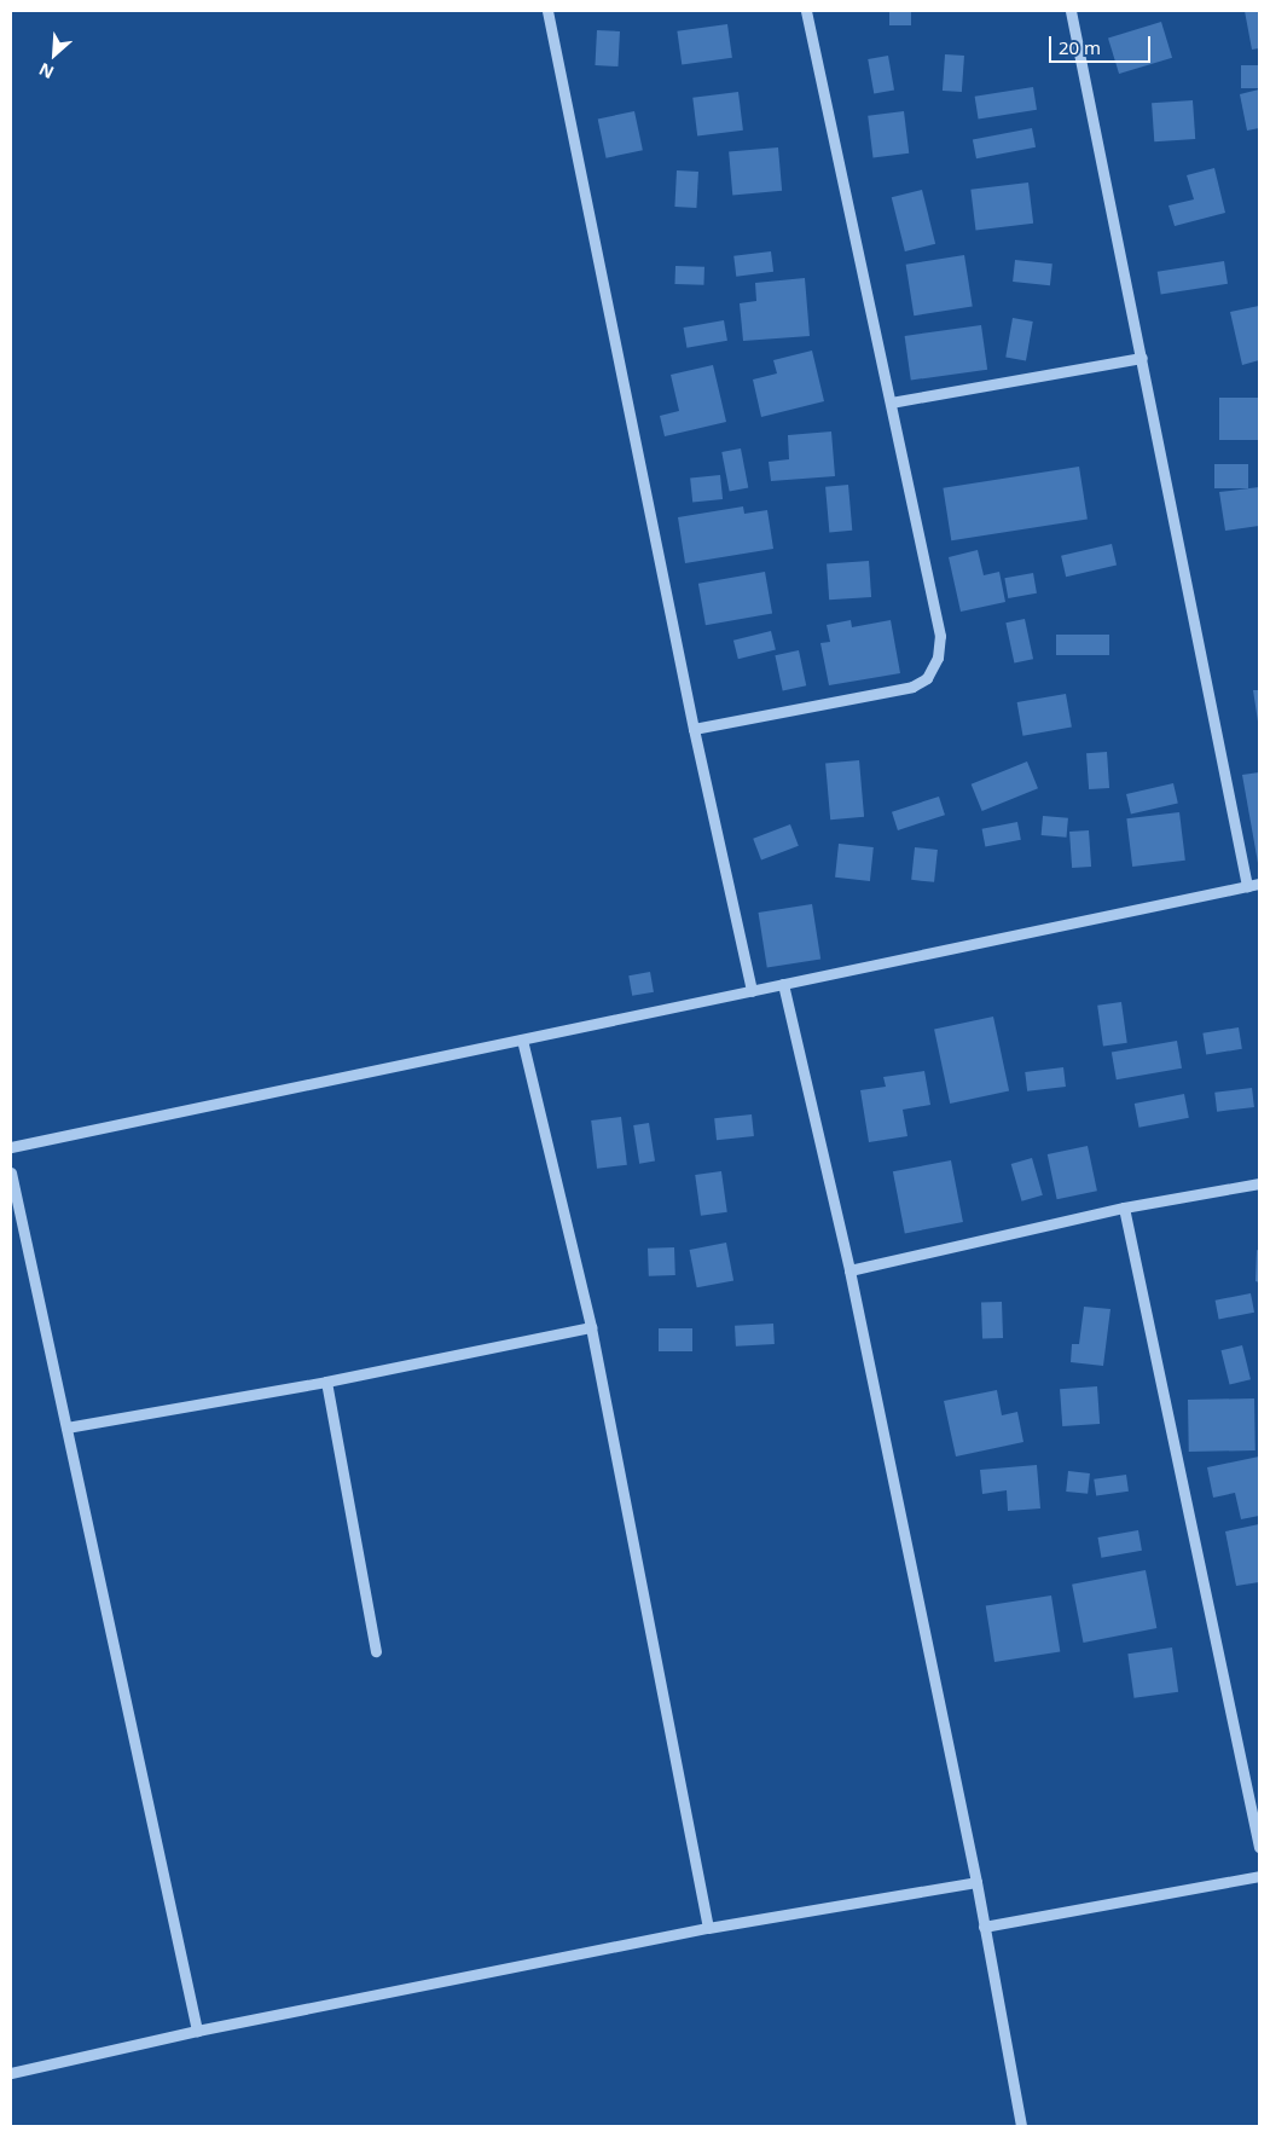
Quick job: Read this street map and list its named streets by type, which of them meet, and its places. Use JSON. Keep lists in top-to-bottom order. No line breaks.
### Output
{"scale_bar":"20 m","north":"bottom left"}
